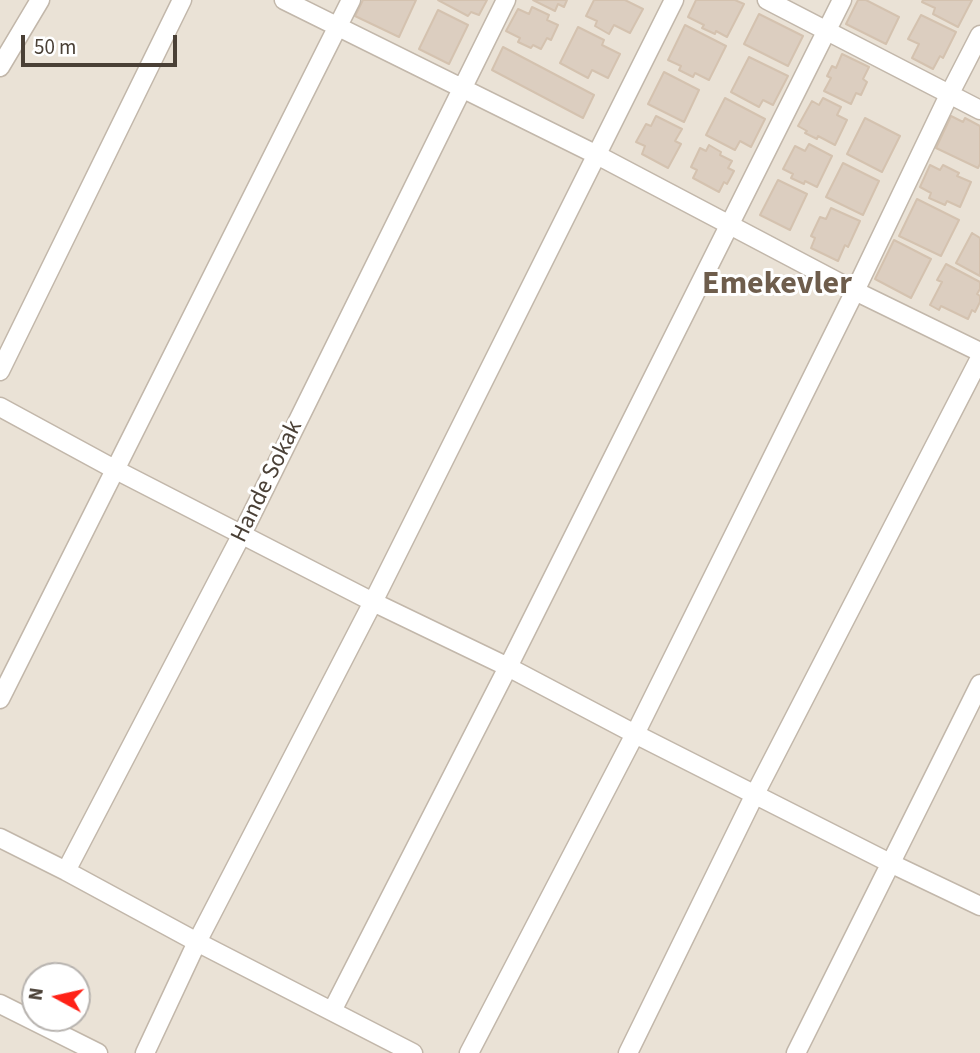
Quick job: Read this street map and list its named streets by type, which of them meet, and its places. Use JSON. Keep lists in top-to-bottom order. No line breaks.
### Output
{"streets":{"street":["Hande Sokak"]},"districts":["Emekevler"],"scale_bar":"50 m","north":"left"}
